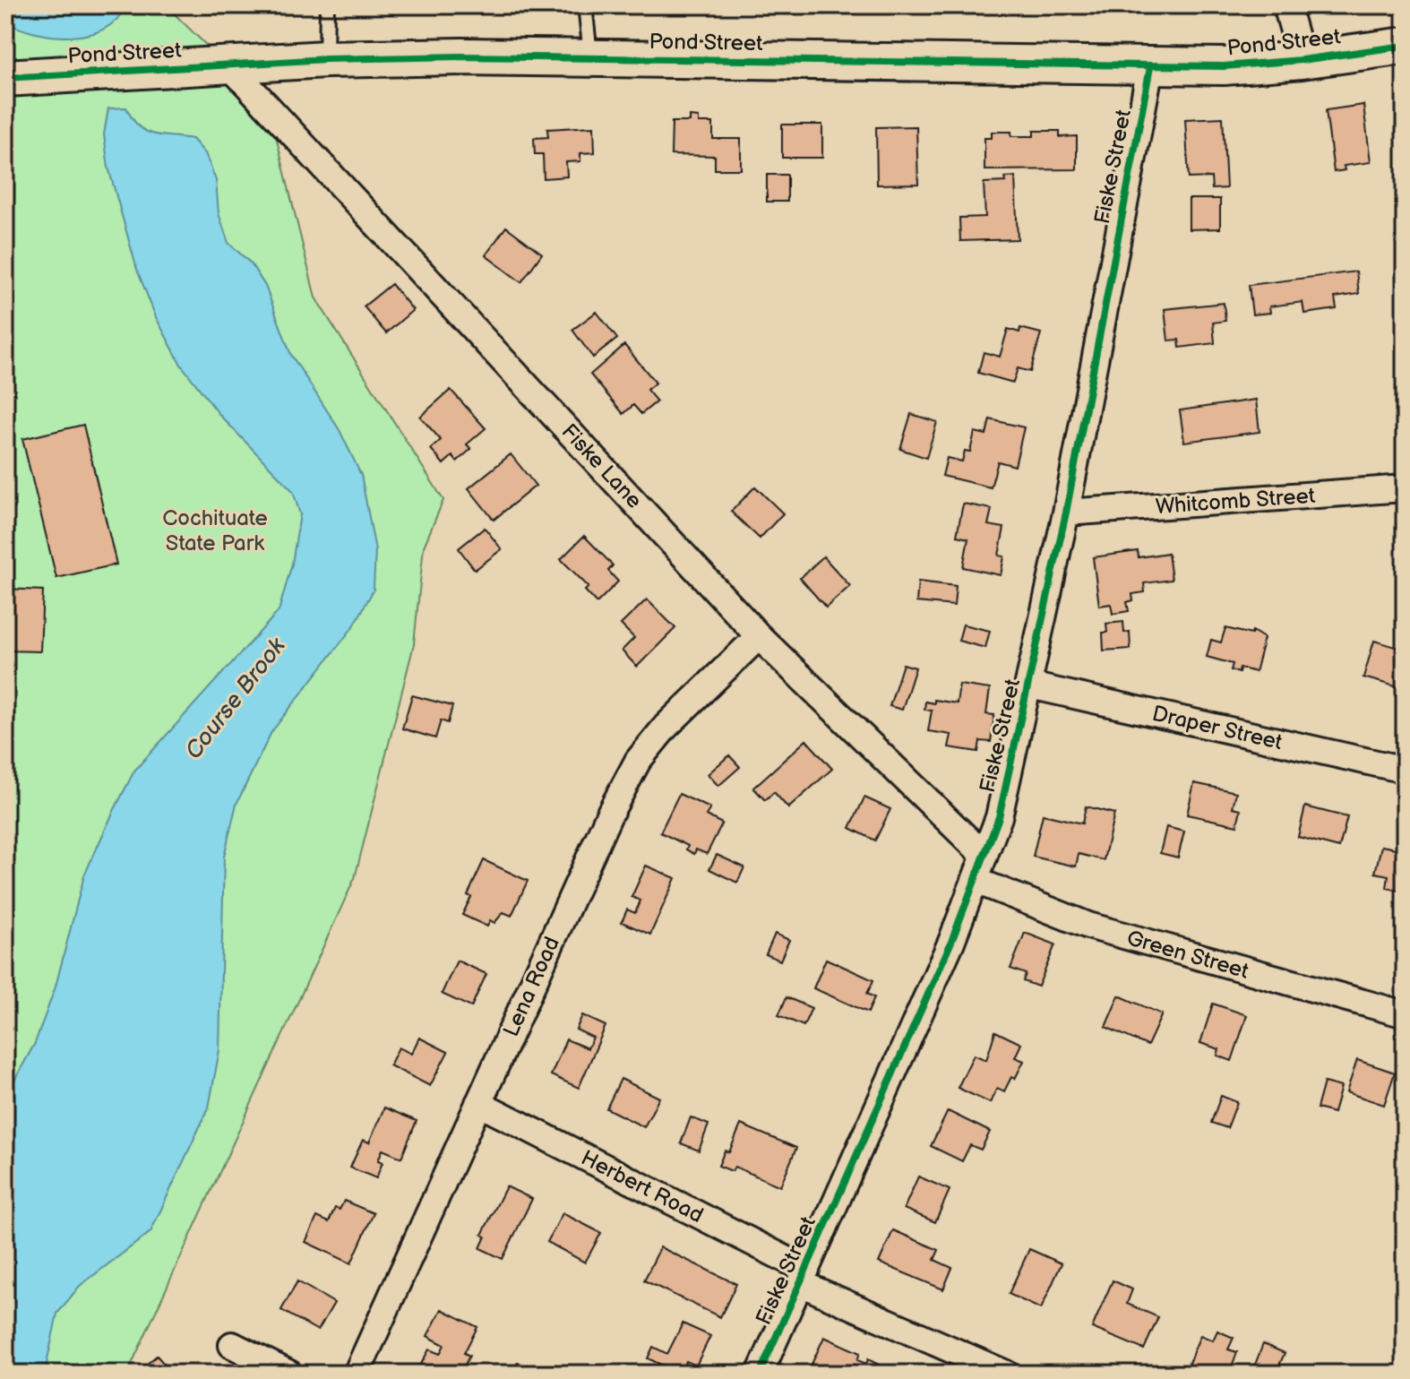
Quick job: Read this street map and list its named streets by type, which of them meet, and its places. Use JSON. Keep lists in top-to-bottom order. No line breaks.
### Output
{"streets":{"street":["Pond Street","Fiske Street","Fiske Lane","Whitcomb Street","Draper Street","Green Street","Lena Road","Herbert Road"]},"crossings":[["Pond Street","Fiske Street"],["Pond Street","Fiske Lane"],["Fiske Street","Fiske Lane"],["Fiske Street","Whitcomb Street"],["Fiske Street","Draper Street"],["Fiske Street","Green Street"],["Fiske Street","Herbert Road"],["Fiske Lane","Lena Road"],["Lena Road","Herbert Road"]],"water":["Course Brook"],"parks":["Cochituate State Park"]}
